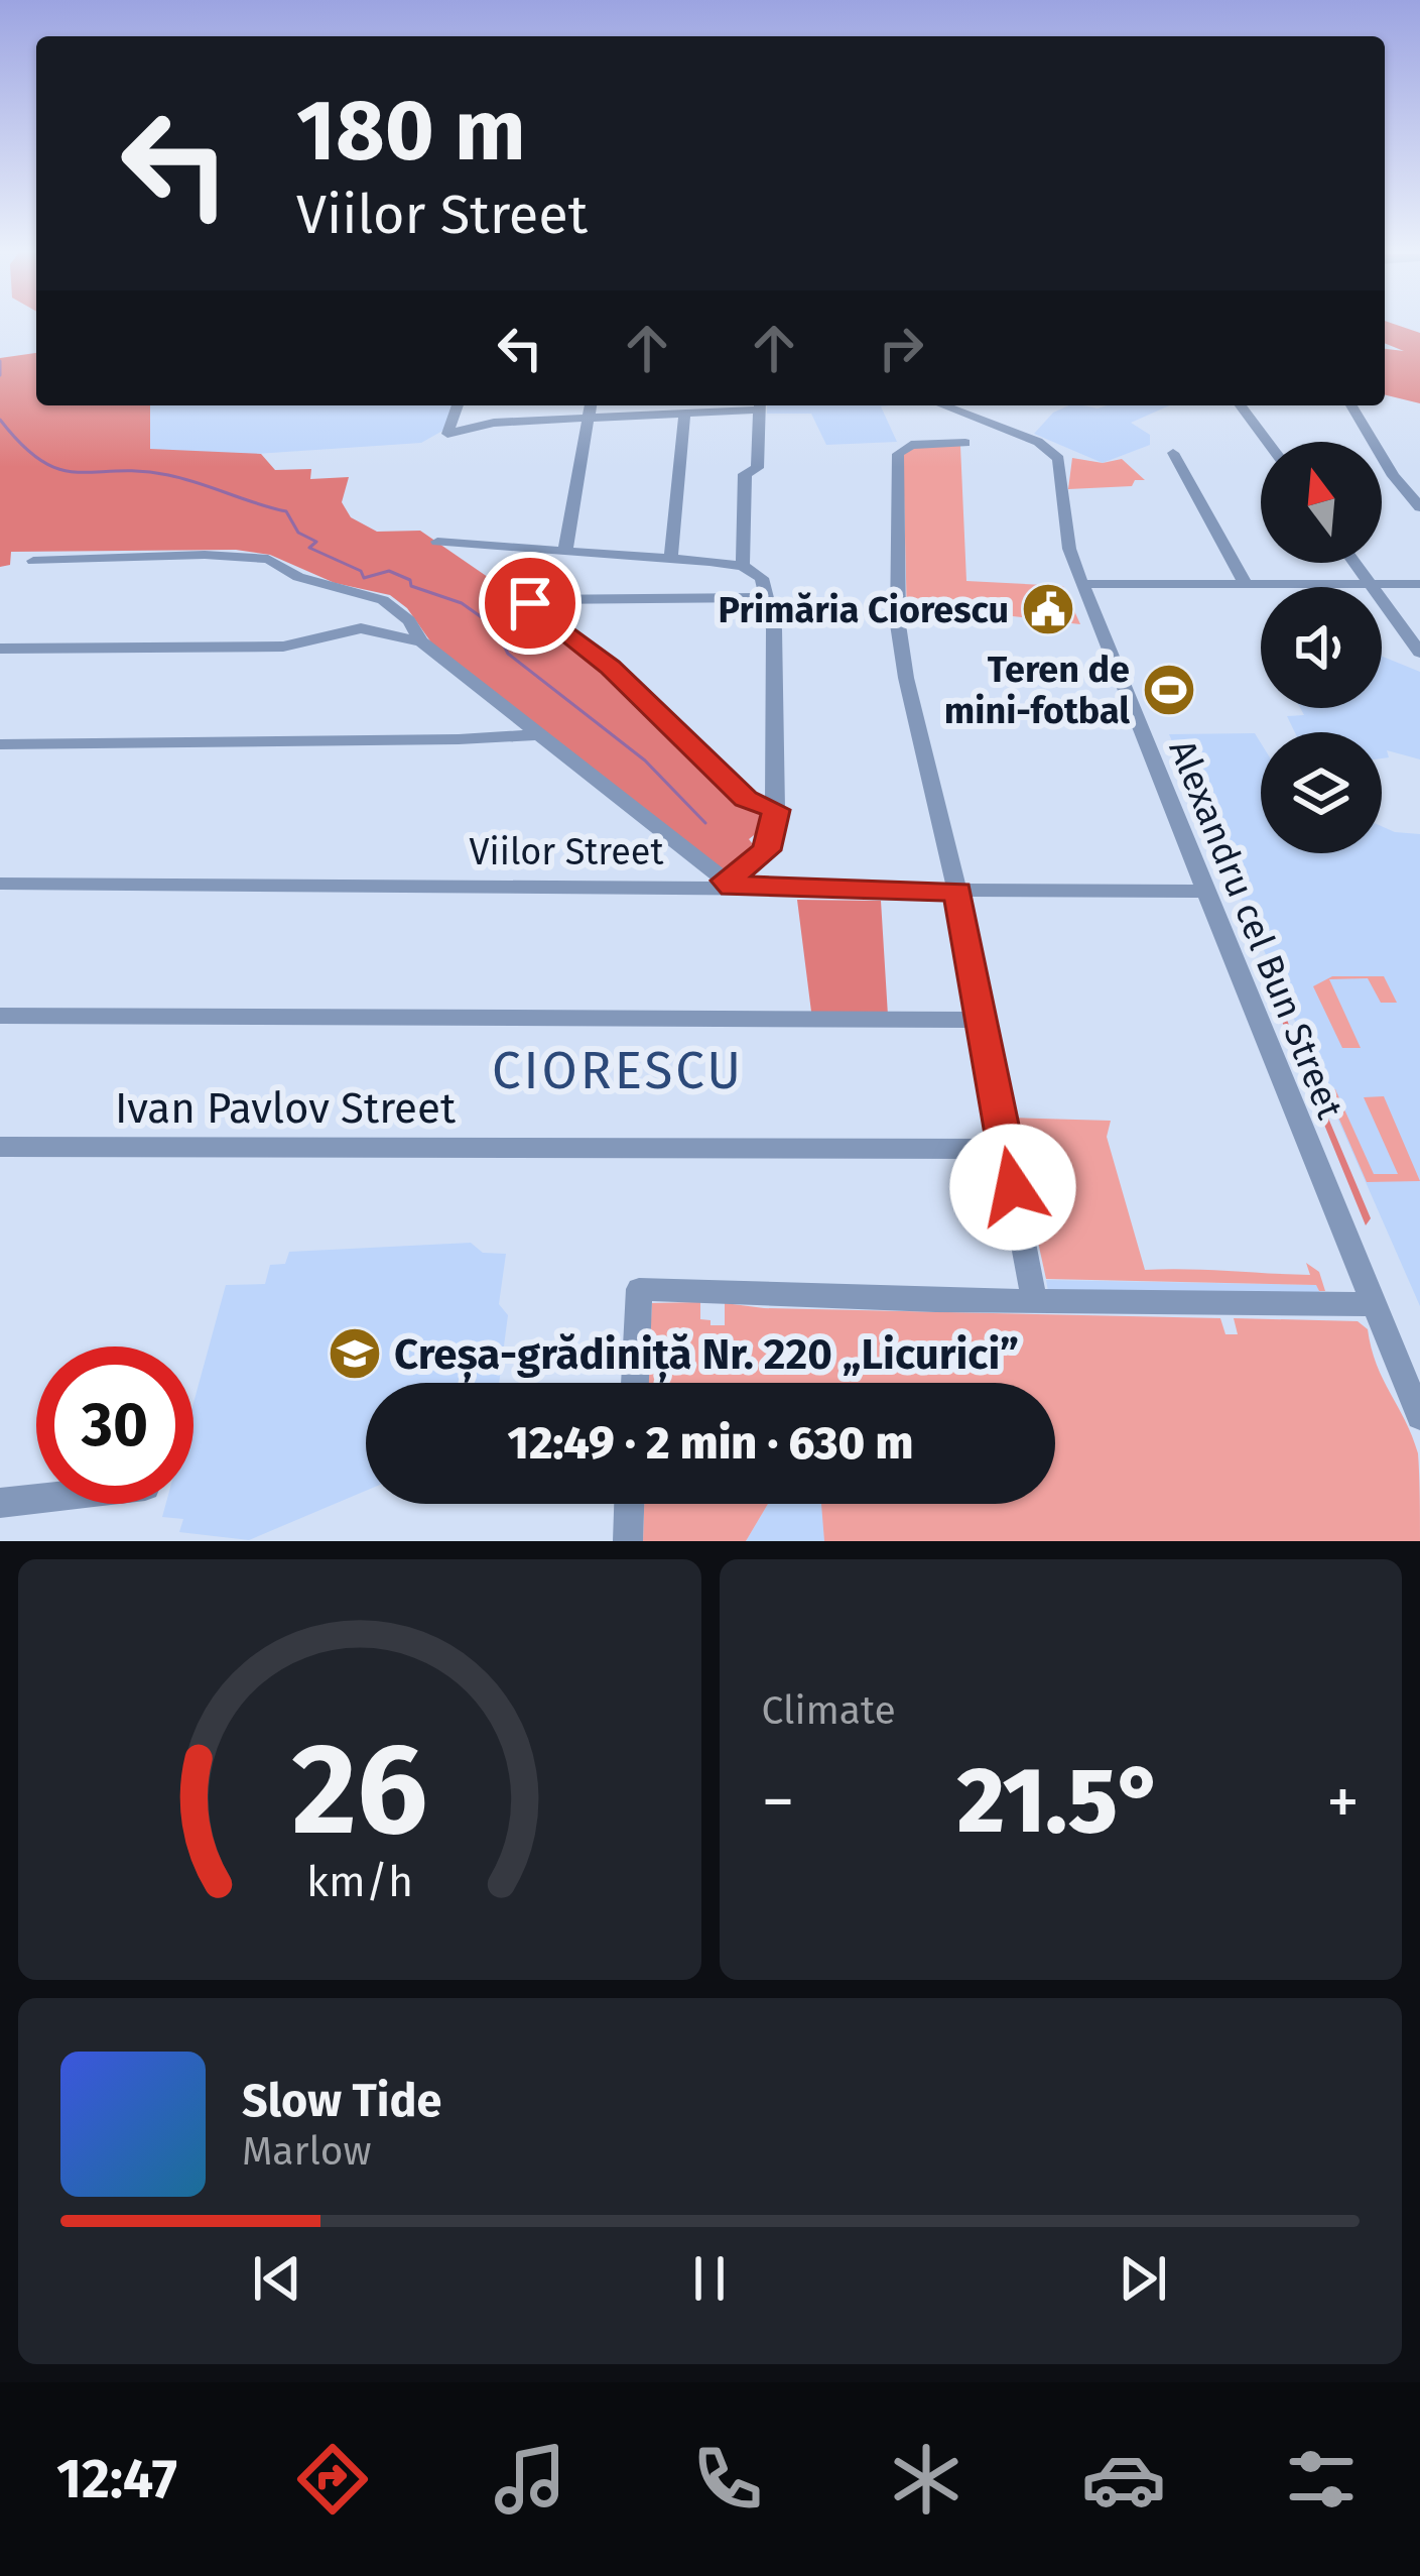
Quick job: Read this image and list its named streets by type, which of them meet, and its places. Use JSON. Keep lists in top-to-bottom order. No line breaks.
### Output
{"streets":{"street":["Viilor Street","Alexandru cel Bun Street","Ivan Pavlov Street"]},"crossings":[["Viilor Street","Alexandru cel Bun Street"]],"districts":["CIORESCU"],"places":{"public building":["Primăria Ciorescu"],"sports":["Teren de mini-fotbal"],"school or university":["Creșa-grădiniță Nr. 220 „Licurici”"]},"north":"top","page":{"turn":["180 m","Viilor Street"],"limit":"30","trip":"12:49 · 2 min · 630 m","tile":"Climate","heat":["−","21.5°","+"],"song":["Slow Tide","Marlow"],"tabs":"12:47","gauge":["26","km/h"]}}
